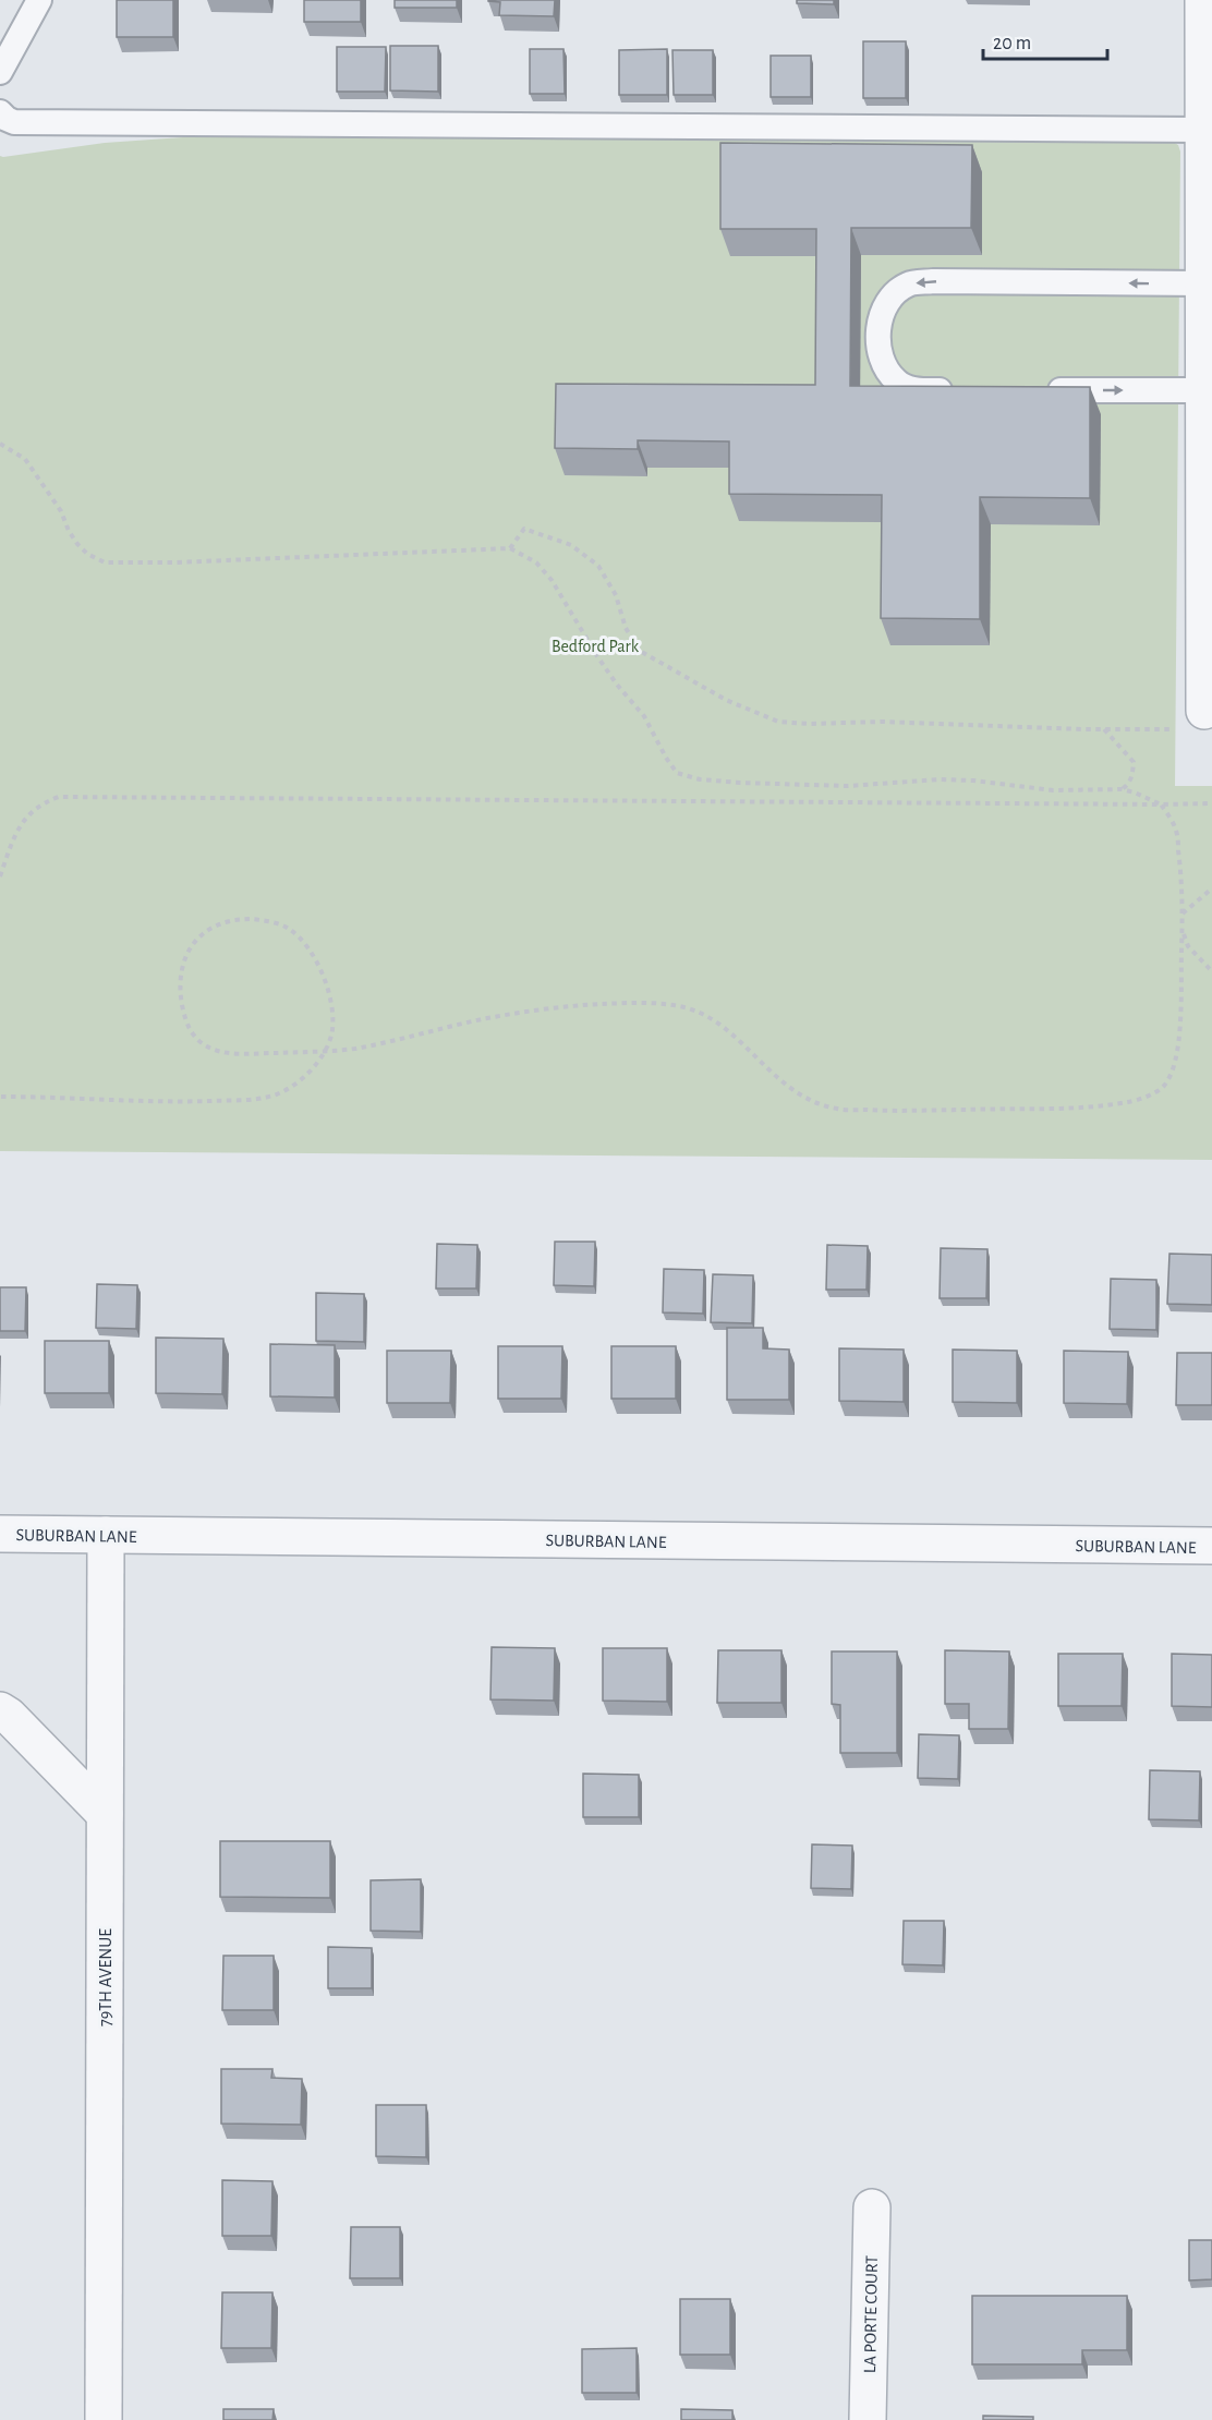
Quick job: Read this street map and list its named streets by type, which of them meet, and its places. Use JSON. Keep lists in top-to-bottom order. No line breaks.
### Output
{"streets":{"street":["SUBURBAN LANE","79TH AVENUE","LA PORTE COURT"]},"crossings":[["SUBURBAN LANE","79TH AVENUE"]],"parks":["Bedford Park"],"scale_bar":"20 m"}
